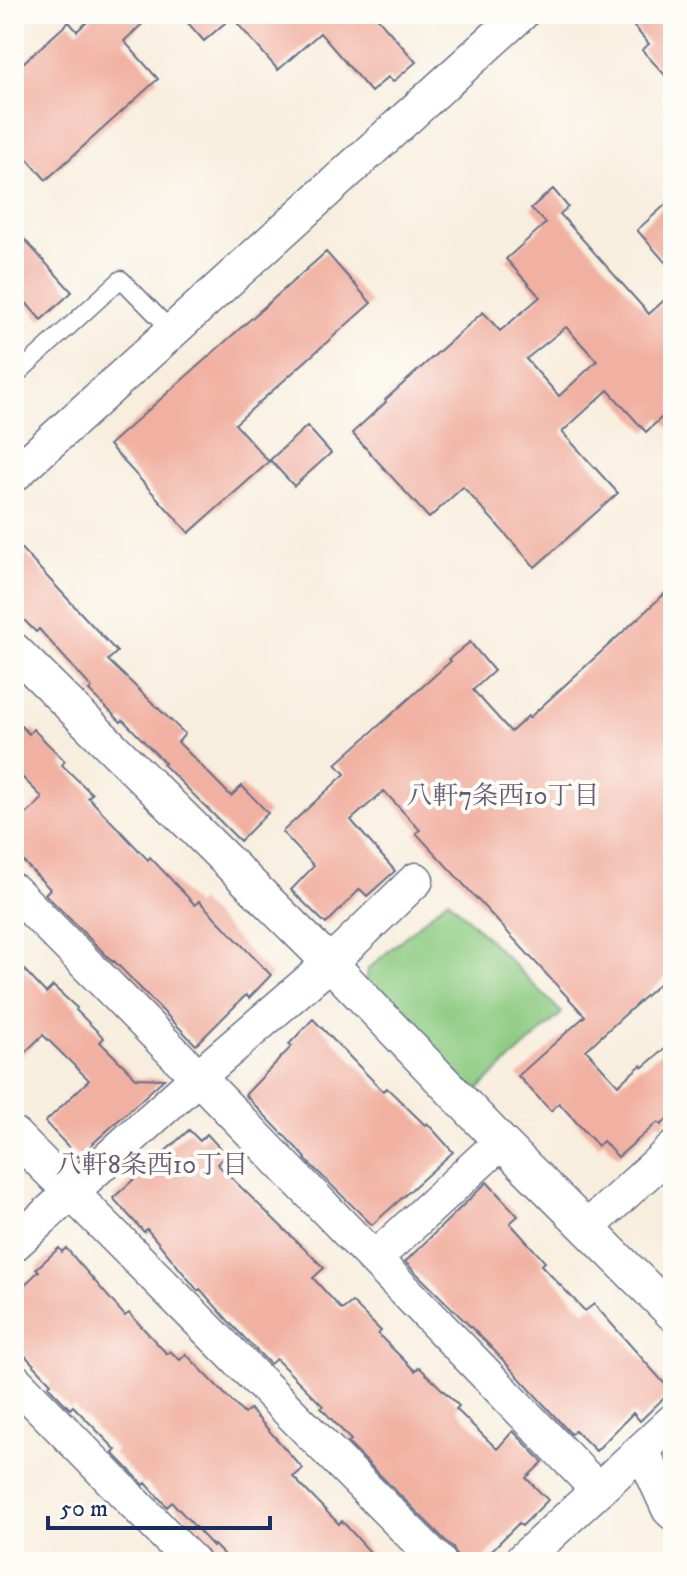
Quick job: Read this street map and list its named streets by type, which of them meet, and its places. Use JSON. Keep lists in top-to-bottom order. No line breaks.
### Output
{"districts":["八軒7条西10丁目","八軒8条西10丁目"],"scale_bar":"50 m"}
